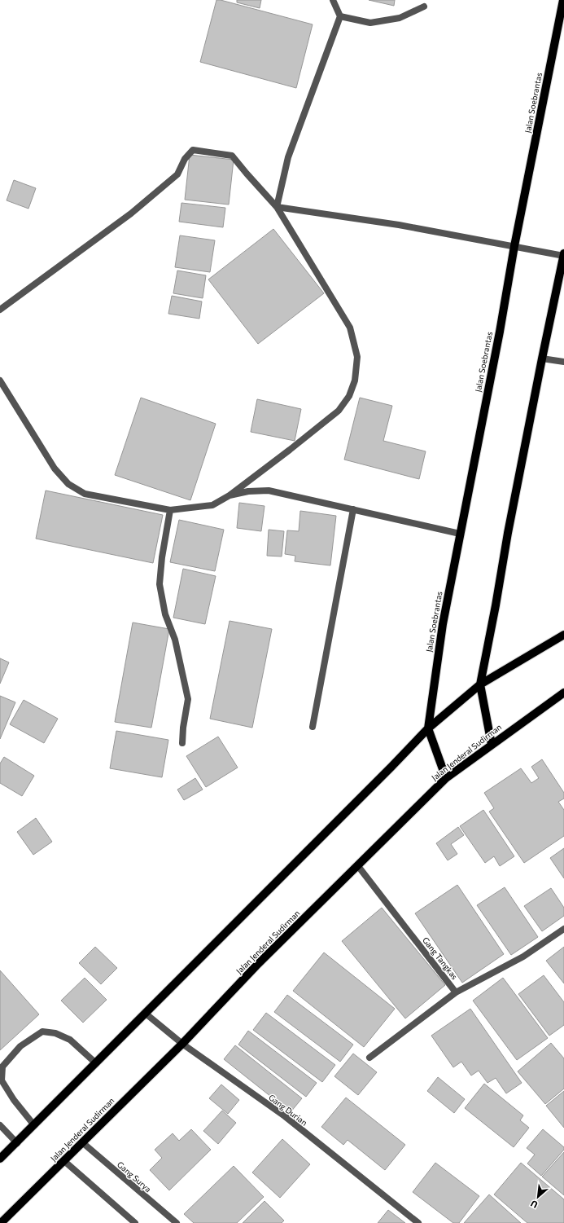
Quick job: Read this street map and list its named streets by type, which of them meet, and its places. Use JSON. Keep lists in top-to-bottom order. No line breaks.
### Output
{"streets":{"main road":["Jalan Soebrantas","Jalan Jenderal Sudirman"],"street":["Gang Tangkas","Gang Durian","Gang Surya"]},"crossings":[["Jalan Jenderal Sudirman","Gang Tangkas"],["Jalan Jenderal Sudirman","Gang Durian"],["Jalan Jenderal Sudirman","Gang Surya"]],"north":"bottom left"}
